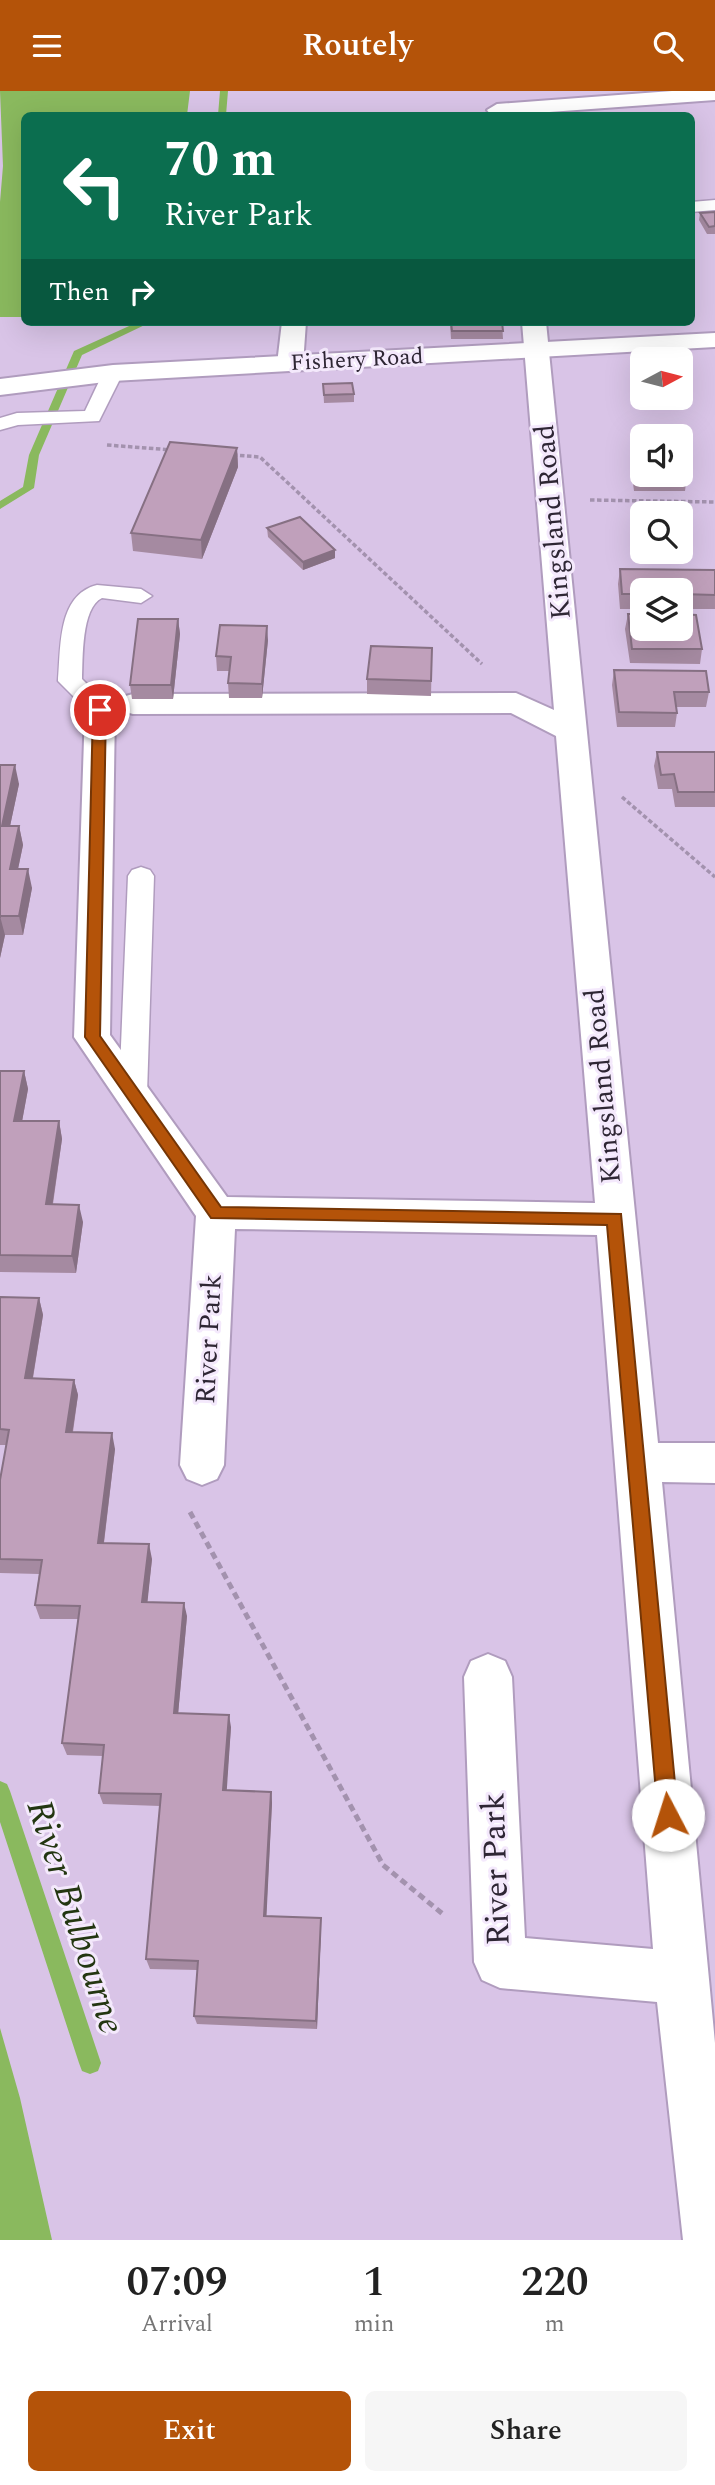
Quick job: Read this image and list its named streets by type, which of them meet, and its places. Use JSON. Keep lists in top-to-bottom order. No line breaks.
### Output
{"streets":{"street":["Fishery Road","Kingsland Road","River Park"]},"crossings":[["Fishery Road","Kingsland Road"],["Kingsland Road","River Park"]],"water":["River Bulbourne"],"north":"right","page":{"header":"Routely","turn":["70 m","River Park"],"then":"Then","eta":["07:09","Arrival","1","min","220","m"],"buttons":["Exit","Share"]}}
